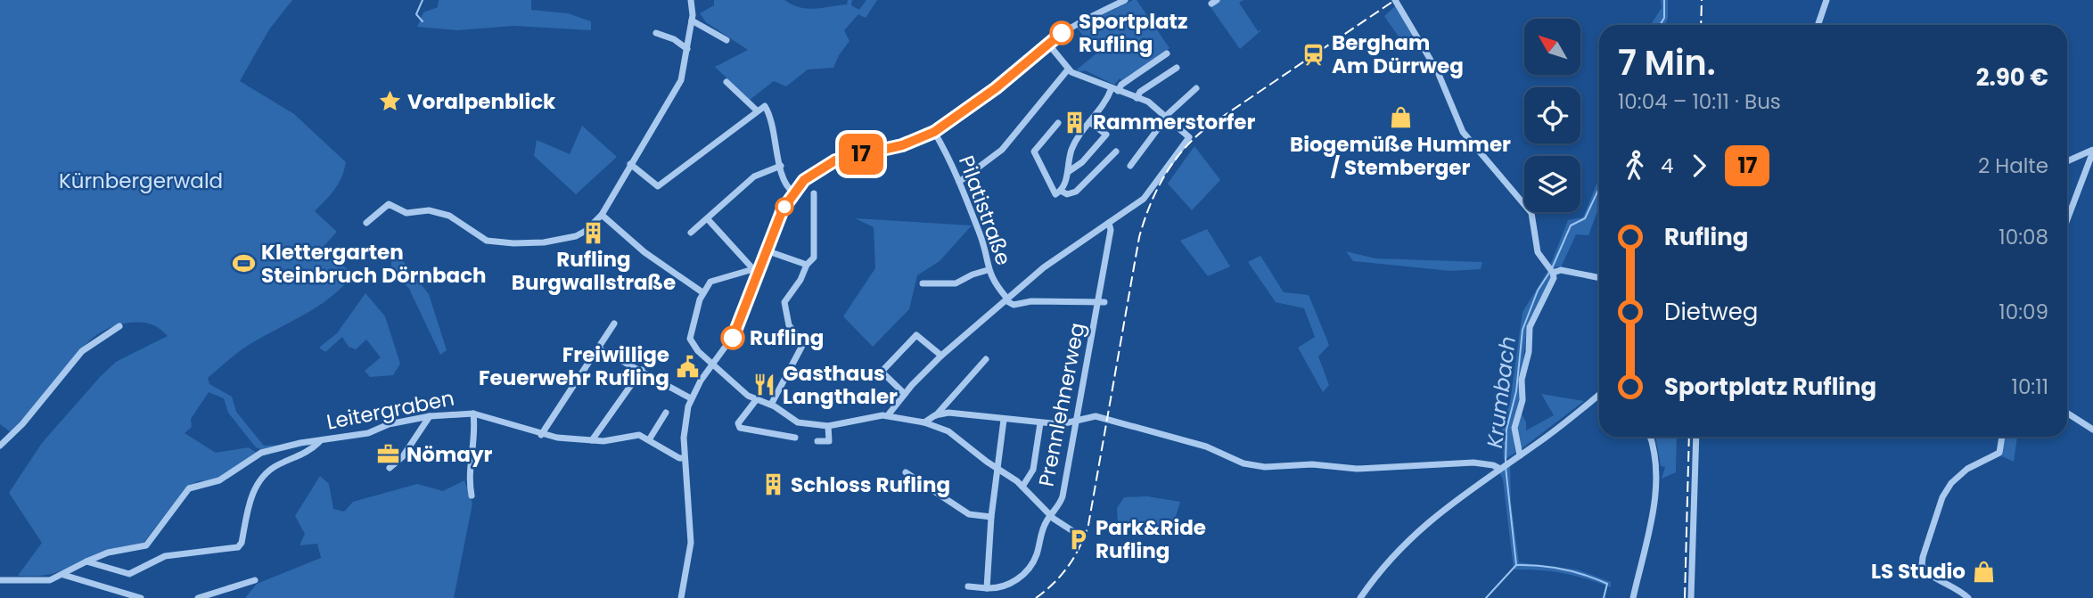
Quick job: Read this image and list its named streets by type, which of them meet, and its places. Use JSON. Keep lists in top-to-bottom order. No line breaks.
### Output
{"streets":{"street":["Pilatistraße","Prennlehnerweg","Leitergraben"]},"water":["Krumbach"],"parks":["Kürnbergerwald"],"places":{"other":["Sportplatz Rufling","Rufling"],"station":["Bergham Am Dürrweg"],"place":["Voralpenblick"],"shop":["Biogemüße Hummer / Stemberger","LS Studio"],"building":["Rammerstorfer","Rufling Burgwallstraße","Schloss Rufling"],"sports":["Klettergarten Steinbruch Dörnbach"],"public building":["Freiwillige Feuerwehr Rufling"],"restaurant":["Gasthaus Langthaler"],"office":["Nömayr"],"parking":["Park&Ride Rufling"]},"lines":["bus line 17"],"north":"top left","page":{"on_map":"17","heading":["7 Min.","10:04 – 10:11 · Bus","2.90 €"],"legs":["4","17","2 Halte"],"list":[{"name":"Rufling","value":"10:08"},{"name":"Dietweg","value":"10:09"},{"name":"Sportplatz Rufling","value":"10:11"}]}}
